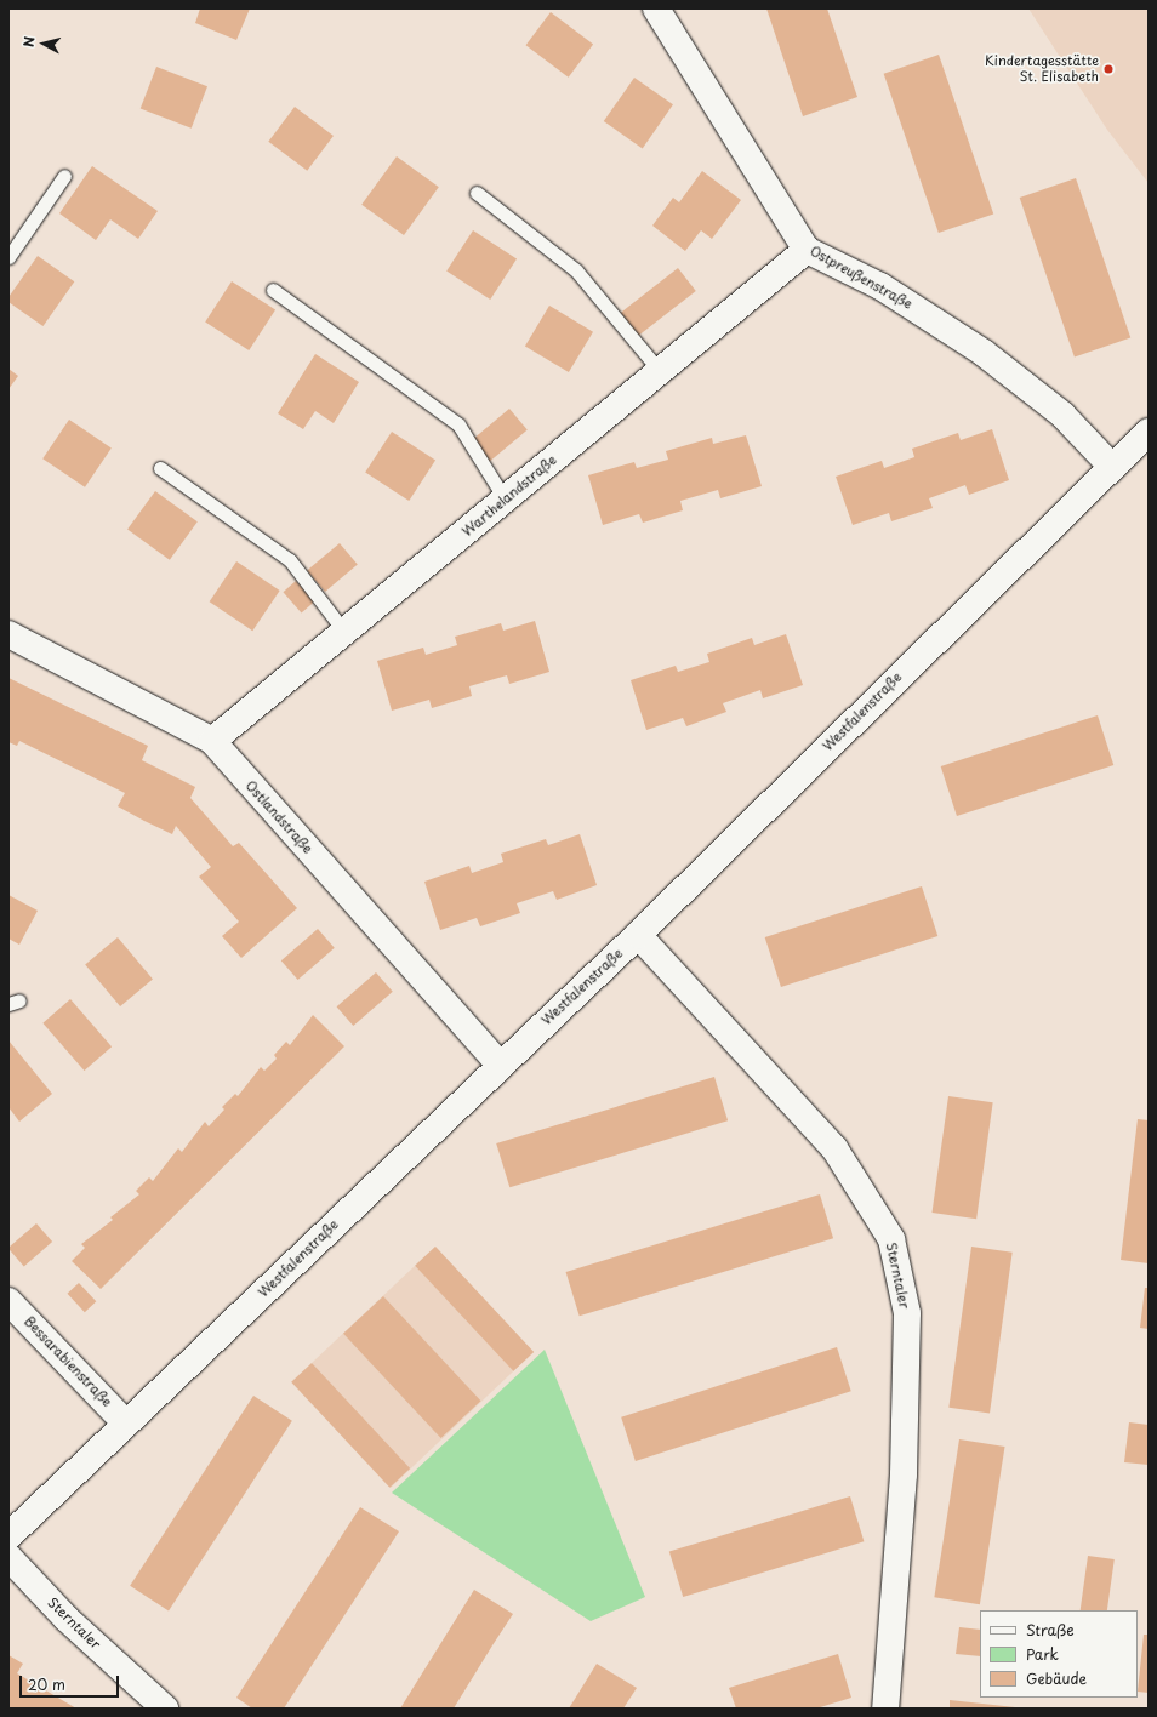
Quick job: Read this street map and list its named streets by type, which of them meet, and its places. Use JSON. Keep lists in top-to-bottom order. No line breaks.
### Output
{"streets":{"street":["Ostpreußenstraße","Warthelandstraße","Westfalenstraße","Ostlandstraße","Sterntaler","Bessarabienstraße"]},"crossings":[["Ostpreußenstraße","Warthelandstraße"],["Ostpreußenstraße","Westfalenstraße"],["Warthelandstraße","Ostlandstraße"],["Westfalenstraße","Ostlandstraße"],["Westfalenstraße","Sterntaler"],["Westfalenstraße","Bessarabienstraße"]],"places":["Kindertagesstätte St. Elisabeth"],"legend":["Straße","Park","Gebäude"],"scale_bar":"20 m","north":"left"}
